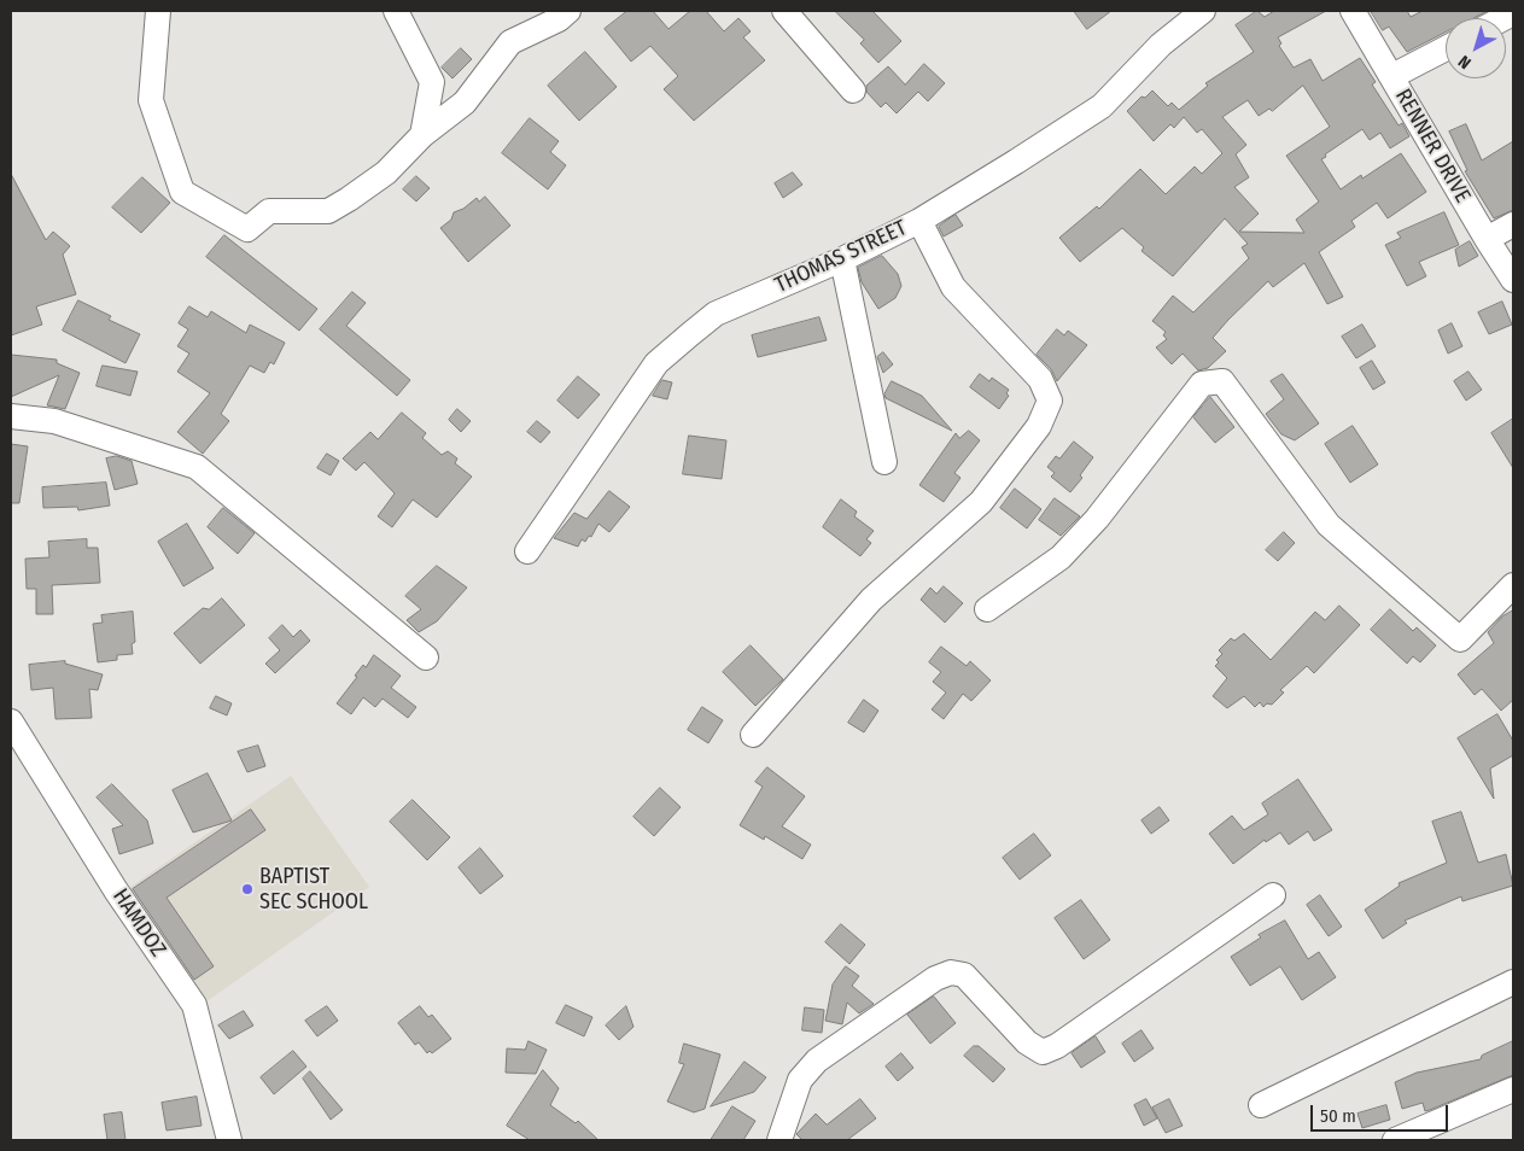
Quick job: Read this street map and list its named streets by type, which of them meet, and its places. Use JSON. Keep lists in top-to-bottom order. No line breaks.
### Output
{"streets":{"street":["RENNER DRIVE","THOMAS STREET","HAMDOZ"]},"places":["BAPTIST SEC SCHOOL"],"scale_bar":"50 m","north":"bottom left"}
